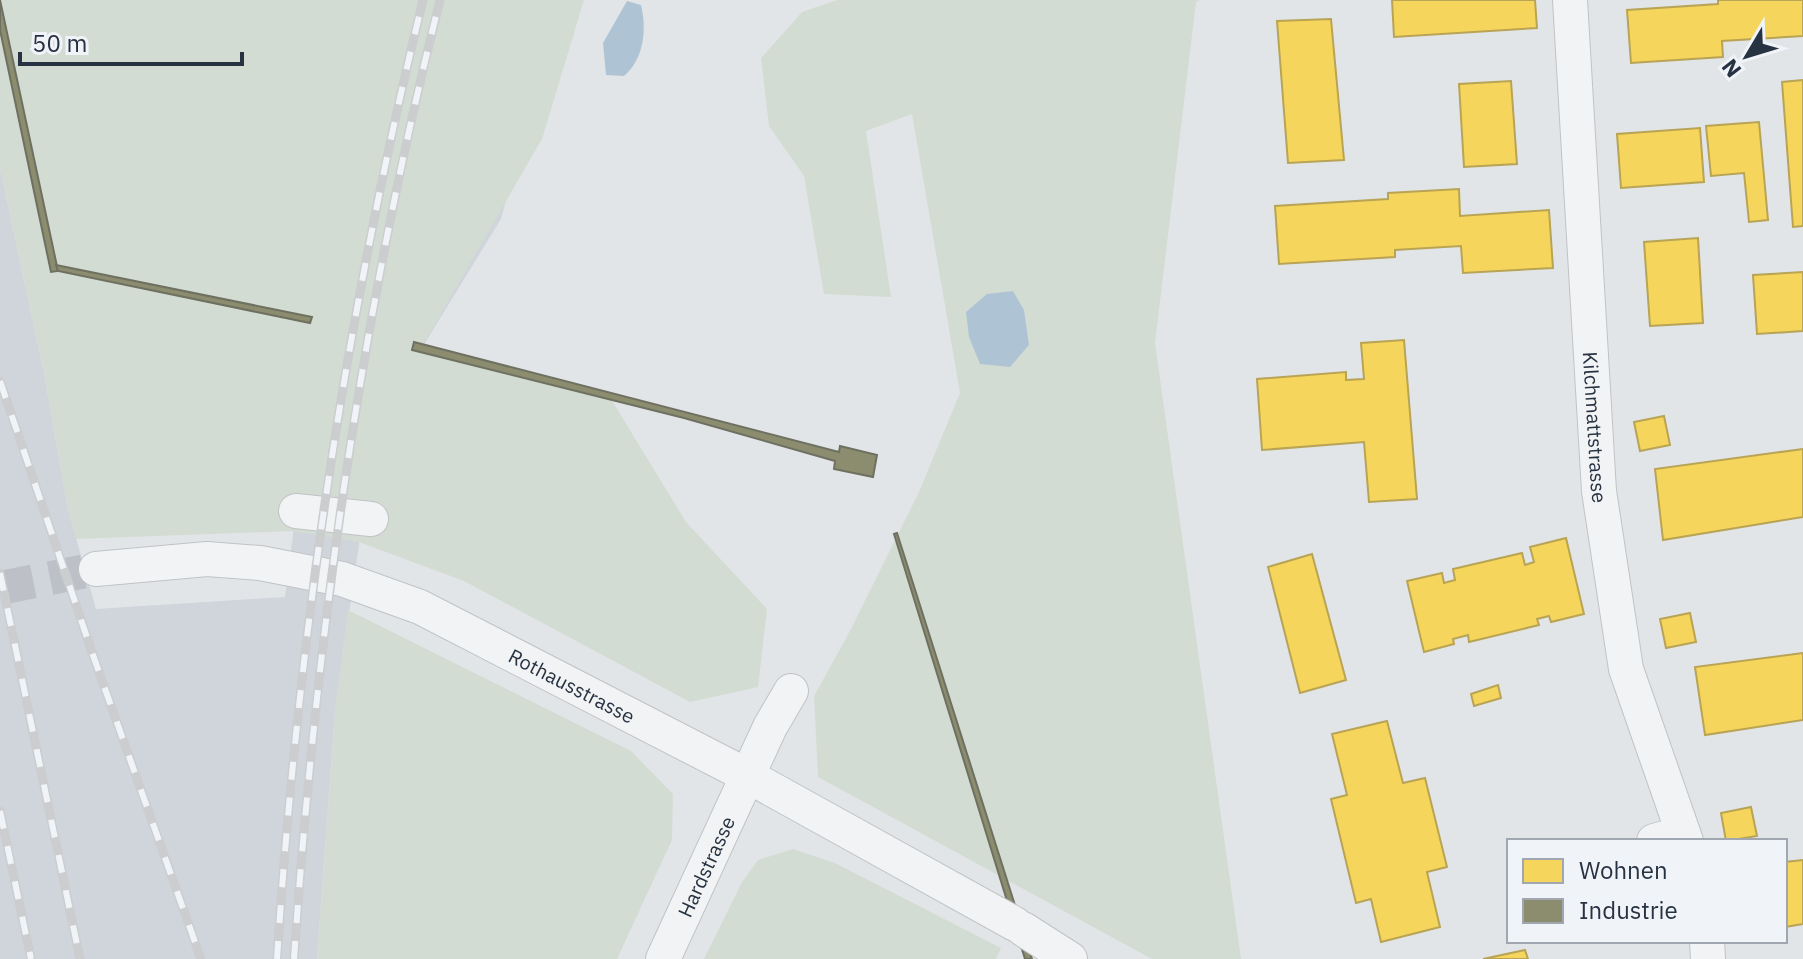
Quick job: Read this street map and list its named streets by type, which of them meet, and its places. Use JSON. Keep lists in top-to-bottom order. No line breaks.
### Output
{"streets":{"street":["Kilchmattstrasse","Rothausstrasse","Hardstrasse"]},"crossings":[["Rothausstrasse","Hardstrasse"]],"legend":["Wohnen","Industrie"],"scale_bar":"50 m","north":"bottom left"}
